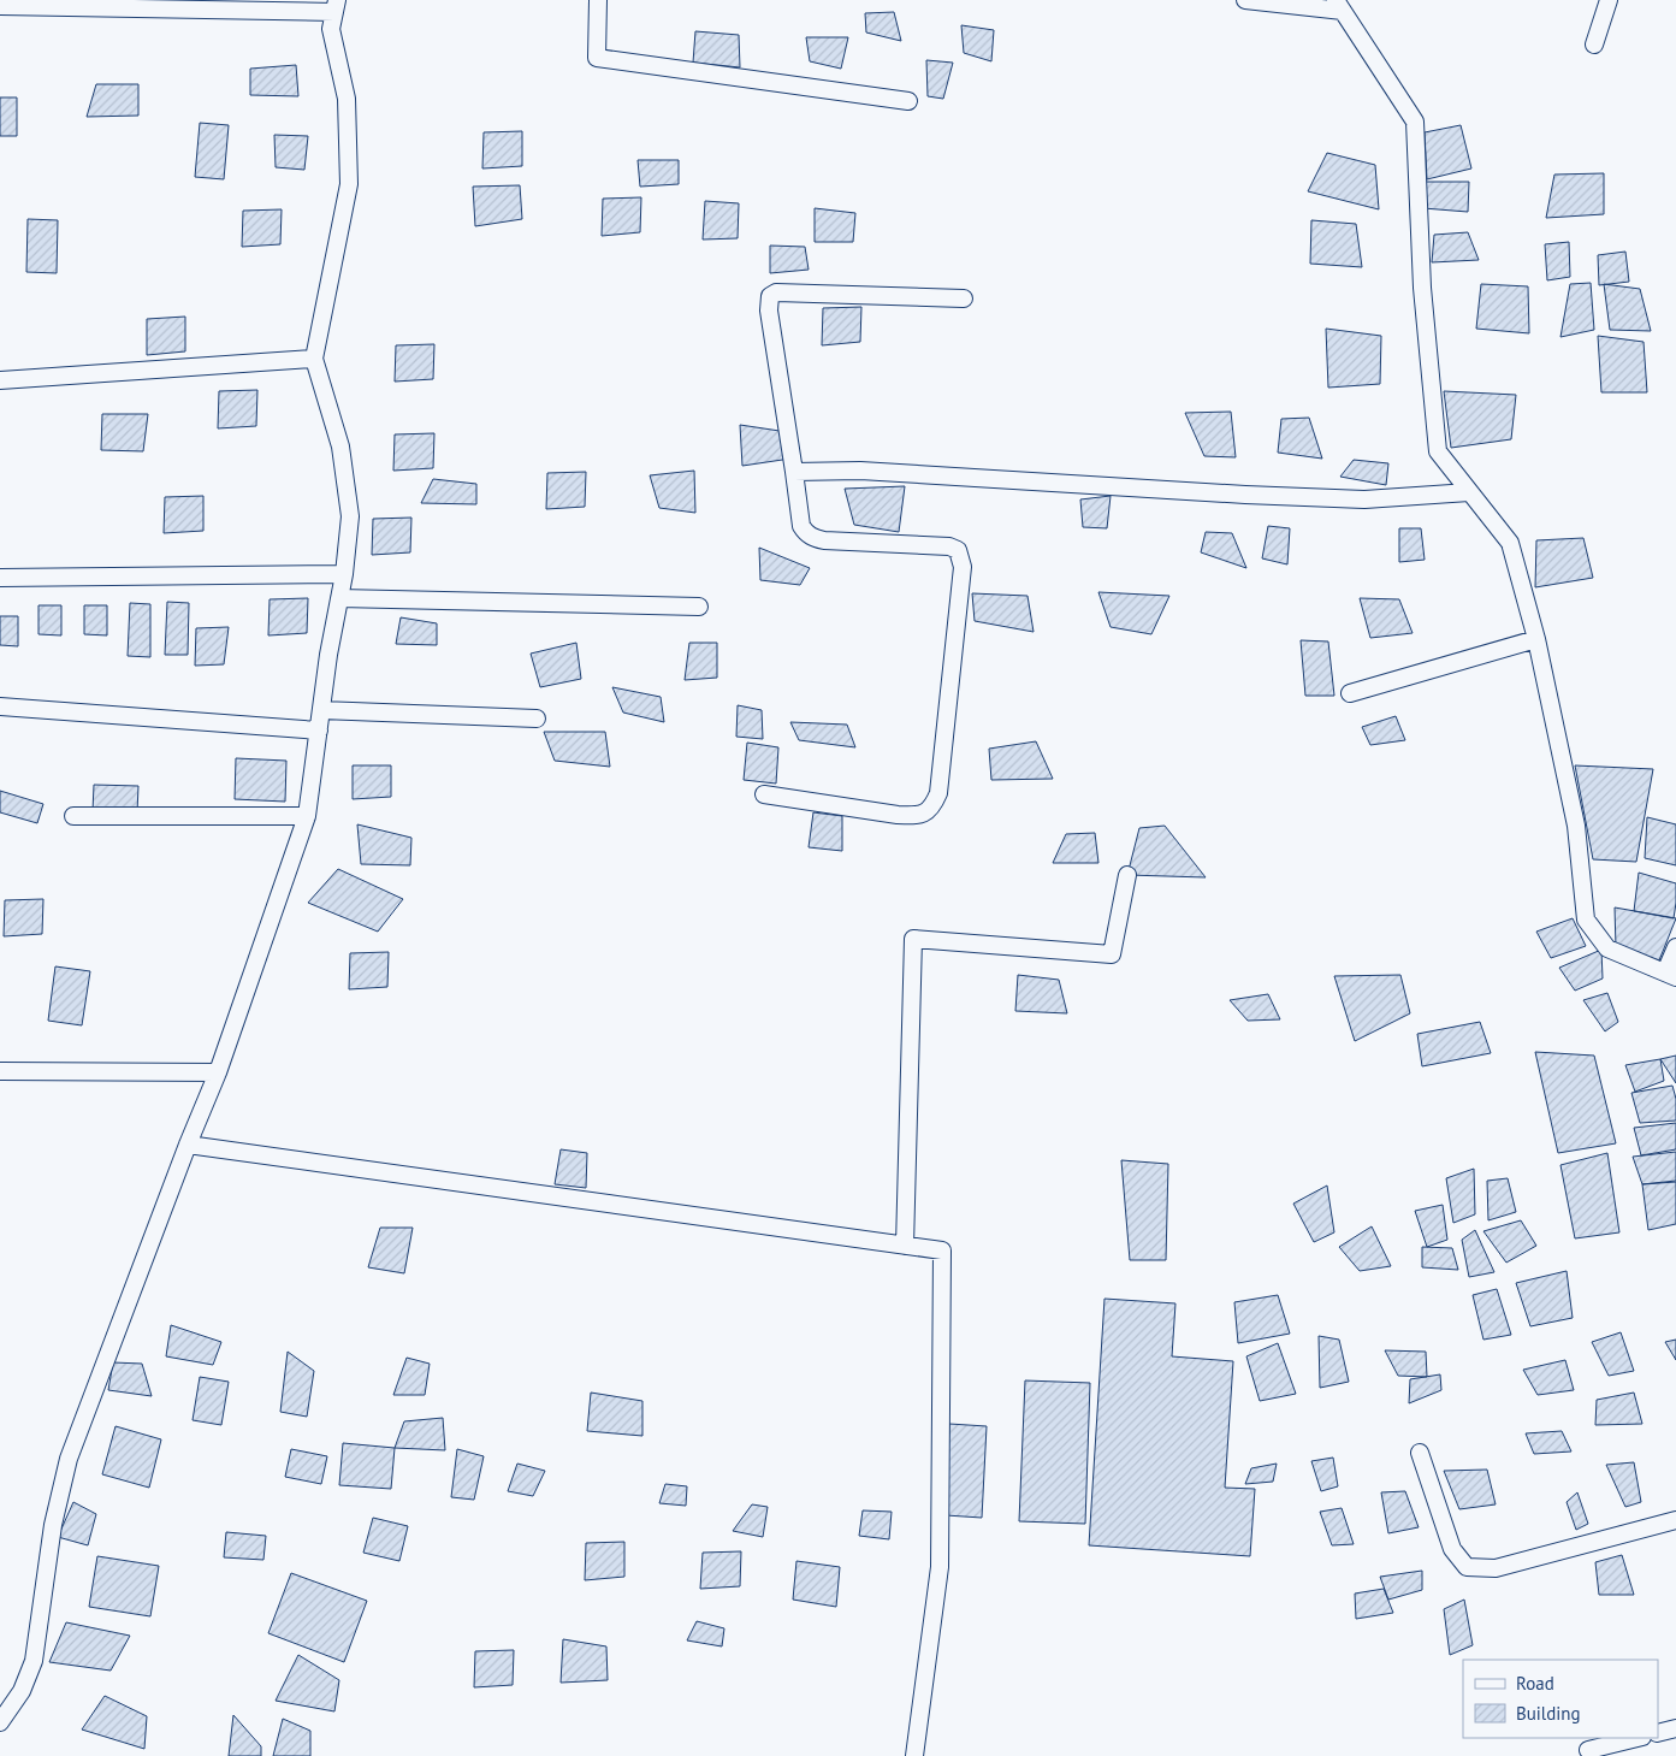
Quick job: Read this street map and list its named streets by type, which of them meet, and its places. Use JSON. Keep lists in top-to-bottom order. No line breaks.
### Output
{"legend":["Road","Building"]}
